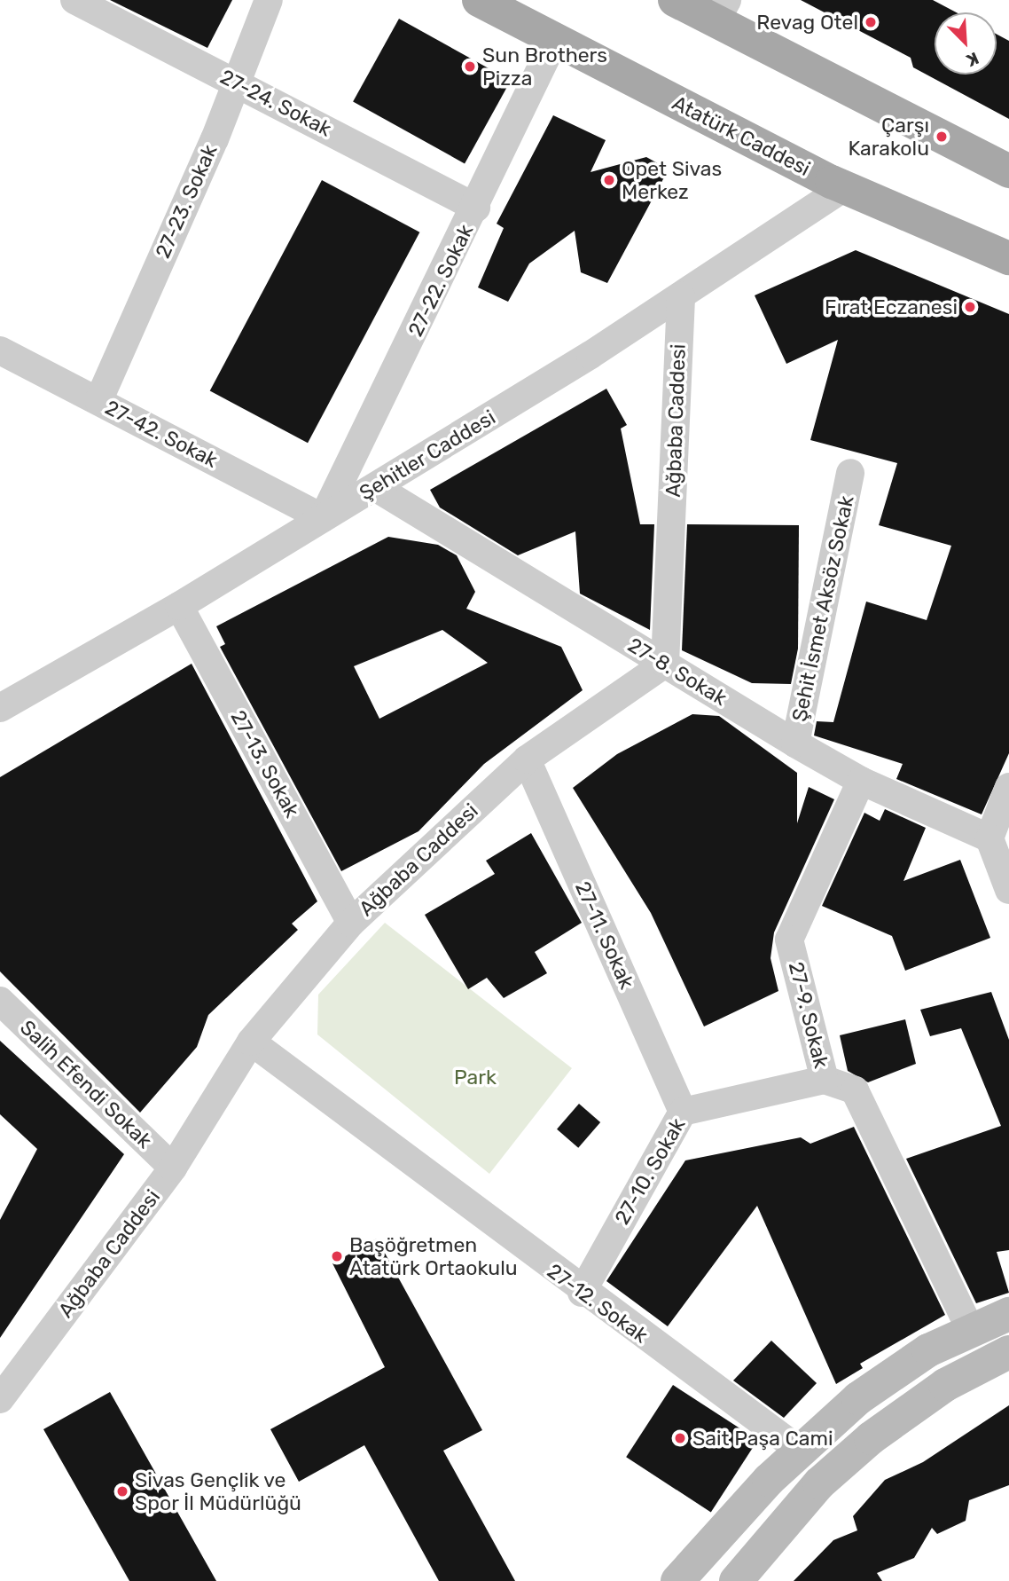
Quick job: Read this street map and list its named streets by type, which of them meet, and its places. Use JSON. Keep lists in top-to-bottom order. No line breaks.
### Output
{"streets":{"main road":["Atatürk Caddesi"],"street":["27-24. Sokak","27-23. Sokak","27-22. Sokak","Ağbaba Caddesi","27-42. Sokak","Şehitler Caddesi","Şehit İsmet Aksöz Sokak","27-8. Sokak","27-13. Sokak","27-11. Sokak","27-9. Sokak","Salih Efendi Sokak","27-10. Sokak","27-12. Sokak"]},"crossings":[["27-24. Sokak","27-23. Sokak"],["27-24. Sokak","27-22. Sokak"],["Atatürk Caddesi","27-22. Sokak"],["Atatürk Caddesi","Şehitler Caddesi"],["27-23. Sokak","27-42. Sokak"],["27-22. Sokak","27-42. Sokak"],["27-22. Sokak","Şehitler Caddesi"],["Ağbaba Caddesi","Şehitler Caddesi"],["Ağbaba Caddesi","27-8. Sokak"],["Ağbaba Caddesi","27-13. Sokak"],["Ağbaba Caddesi","27-11. Sokak"],["Ağbaba Caddesi","Salih Efendi Sokak"],["Ağbaba Caddesi","27-12. Sokak"],["27-42. Sokak","Şehitler Caddesi"],["Şehitler Caddesi","27-8. Sokak"],["Şehitler Caddesi","27-13. Sokak"],["Şehit İsmet Aksöz Sokak","27-8. Sokak"],["27-8. Sokak","27-9. Sokak"],["27-11. Sokak","27-10. Sokak"],["27-9. Sokak","27-10. Sokak"],["27-10. Sokak","27-12. Sokak"]],"parks":["Park"],"places":["Revag Otel","Sun Brothers Pizza","Çarşı Karakolu","Opet Sivas Merkez","Fırat Eczanesi","Başöğretmen Atatürk Ortaokulu","Sait Paşa Cami","Sivas Gençlik ve Spor İl Müdürlüğü"],"north":"bottom right"}
